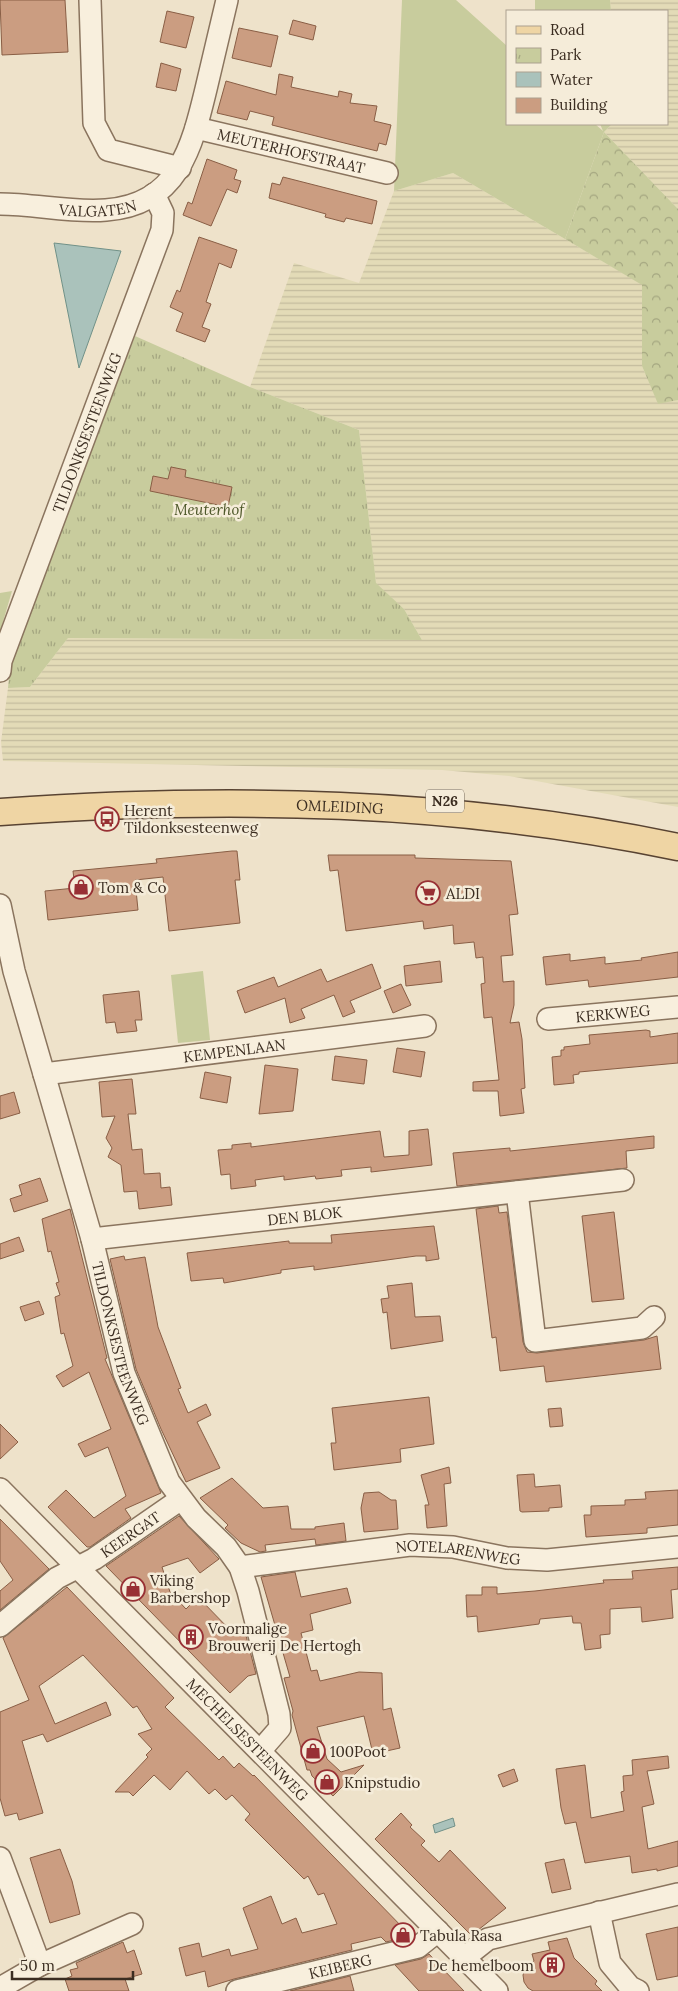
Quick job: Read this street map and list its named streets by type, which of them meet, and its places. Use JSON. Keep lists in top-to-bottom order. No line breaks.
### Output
{"streets":{"main road":["N26","OMLEIDING"],"street":["MEUTERHOFSTRAAT","VALGATEN","TILDONKSESTEENWEG","KERKWEG","KEMPENLAAN","DEN BLOK","KEERGAT","NOTELARENWEG","MECHELSESTEENWEG","KEIBERG"]},"crossings":[["VALGATEN","TILDONKSESTEENWEG"],["TILDONKSESTEENWEG","KEMPENLAAN"],["TILDONKSESTEENWEG","DEN BLOK"],["TILDONKSESTEENWEG","KEERGAT"],["TILDONKSESTEENWEG","NOTELARENWEG"],["TILDONKSESTEENWEG","MECHELSESTEENWEG"],["KEERGAT","MECHELSESTEENWEG"],["MECHELSESTEENWEG","KEIBERG"]],"parks":["Meuterhof"],"places":{"bus stop":["Herent Tildonksesteenweg"],"shop":["Tom & Co","Viking Barbershop","100Poot","Knipstudio","Tabula Rasa"],"supermarket":["ALDI"],"building":["Voormalige Brouwerij De Hertogh","De hemelboom"]},"legend":["Road","Park","Water","Building"],"scale_bar":"50 m"}
